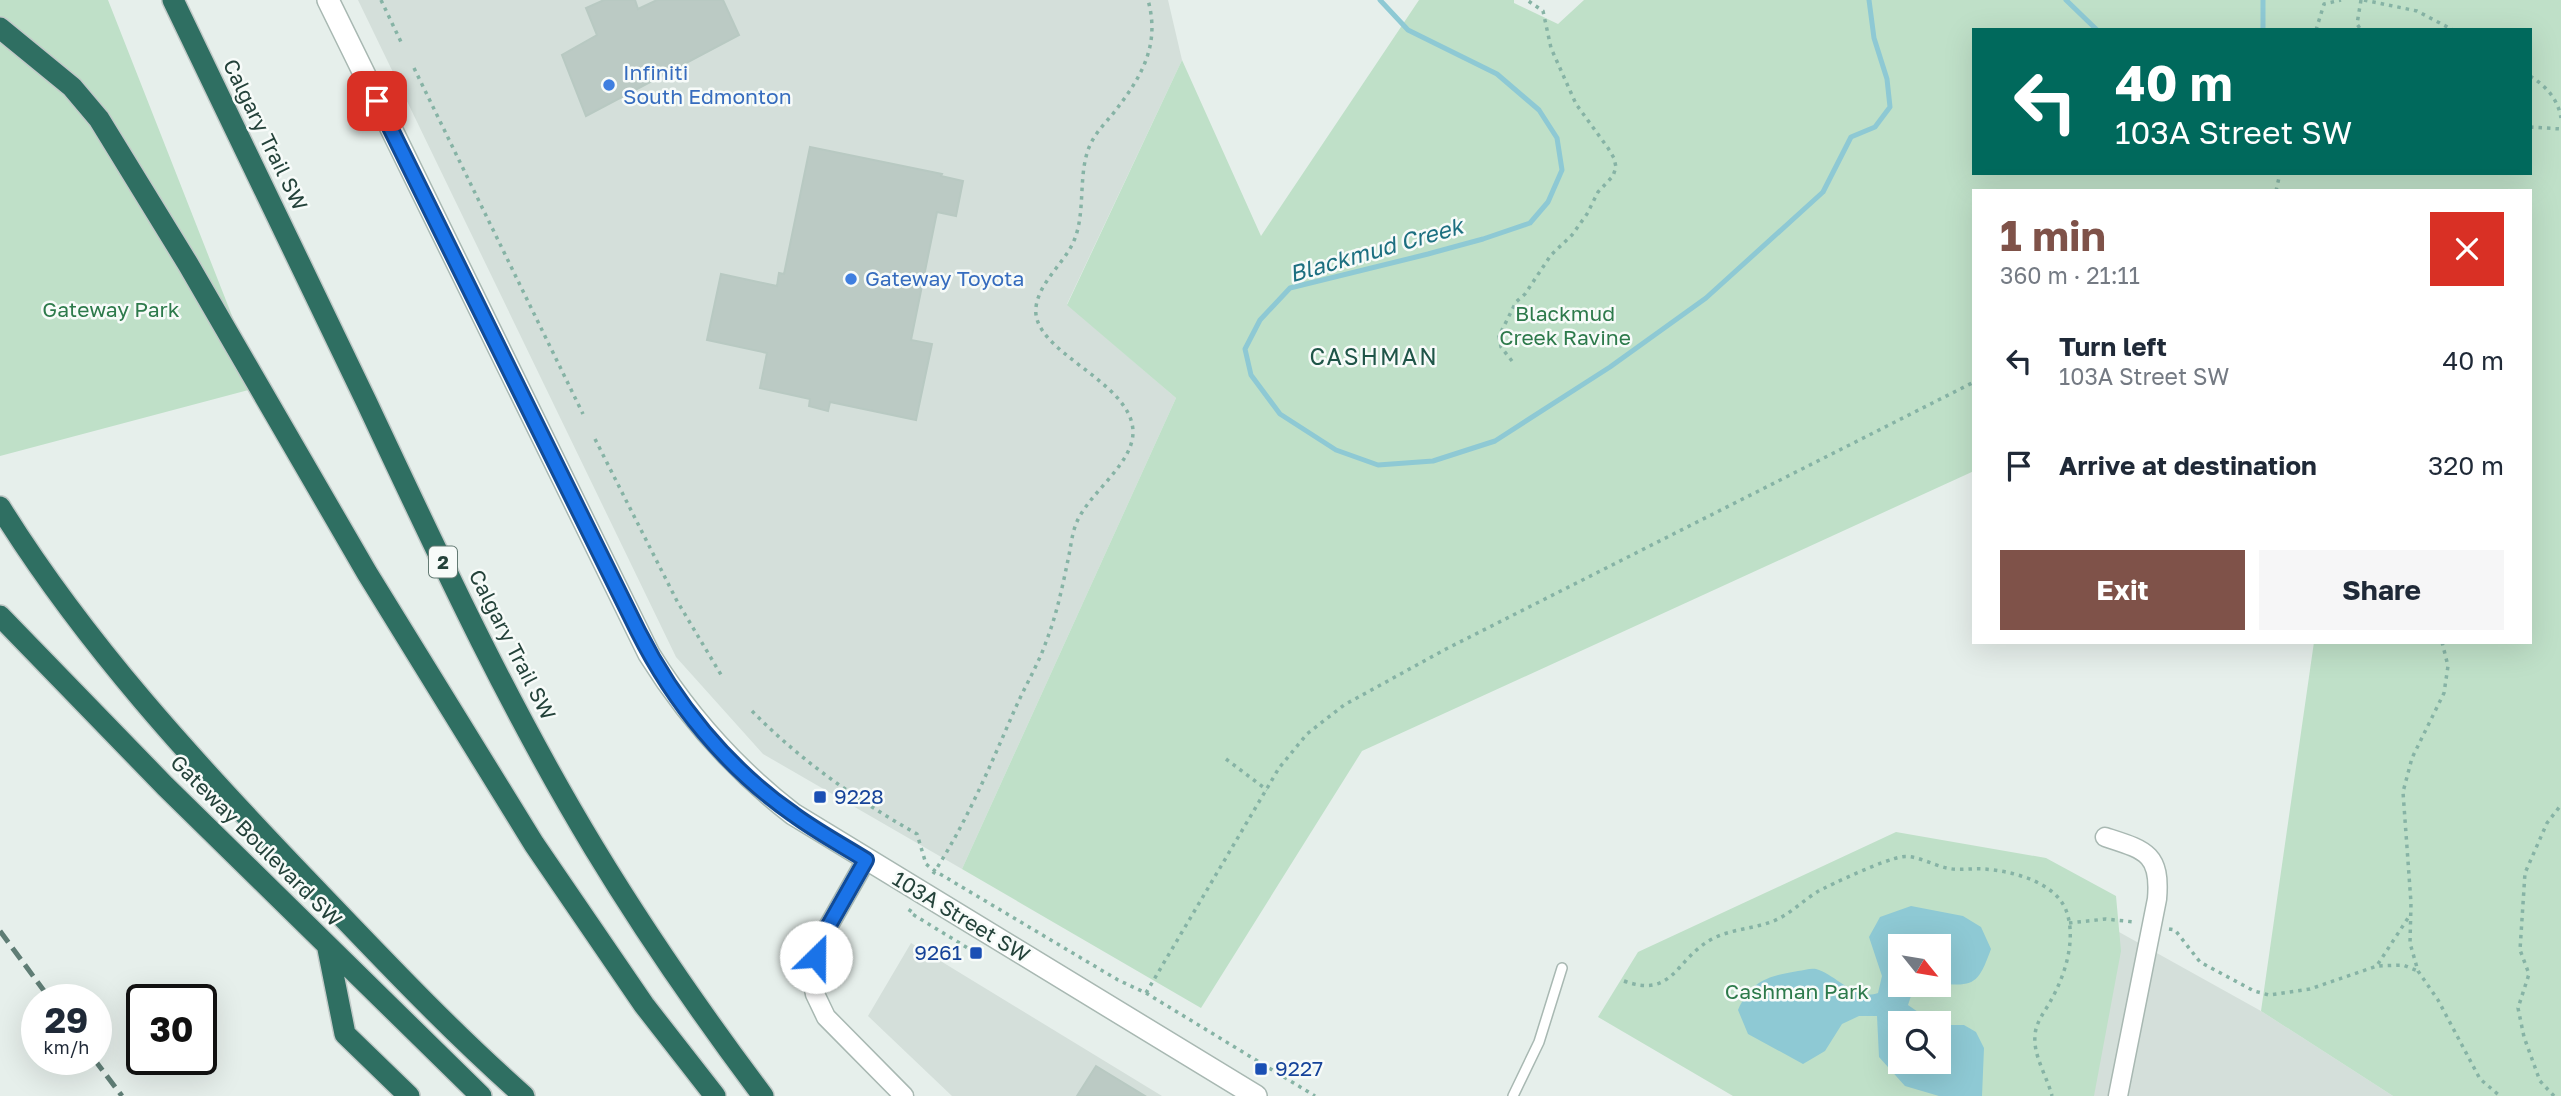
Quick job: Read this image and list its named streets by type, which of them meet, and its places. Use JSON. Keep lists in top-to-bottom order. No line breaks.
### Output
{"streets":{"highway":["Calgary Trail SW","2","Gateway Boulevard SW"],"street":["103A Street SW"]},"districts":["CASHMAN"],"water":["Blackmud Creek"],"parks":["Gateway Park","Blackmud Creek Ravine","Cashman Park"],"places":{"other":["Infiniti South Edmonton","Gateway Toyota"],"transit":["9228","9261","9227"]},"north":"bottom right","page":{"turn":["40 m","103A Street SW"],"heading":["1 min","360 m · 21:11"],"list":[{"name":"Turn left","note":"103A Street SW","value":"40 m"},{"name":"Arrive at destination","value":"320 m"}],"buttons":["Exit","Share"],"speed":"29 km/h","limit":"30"}}
